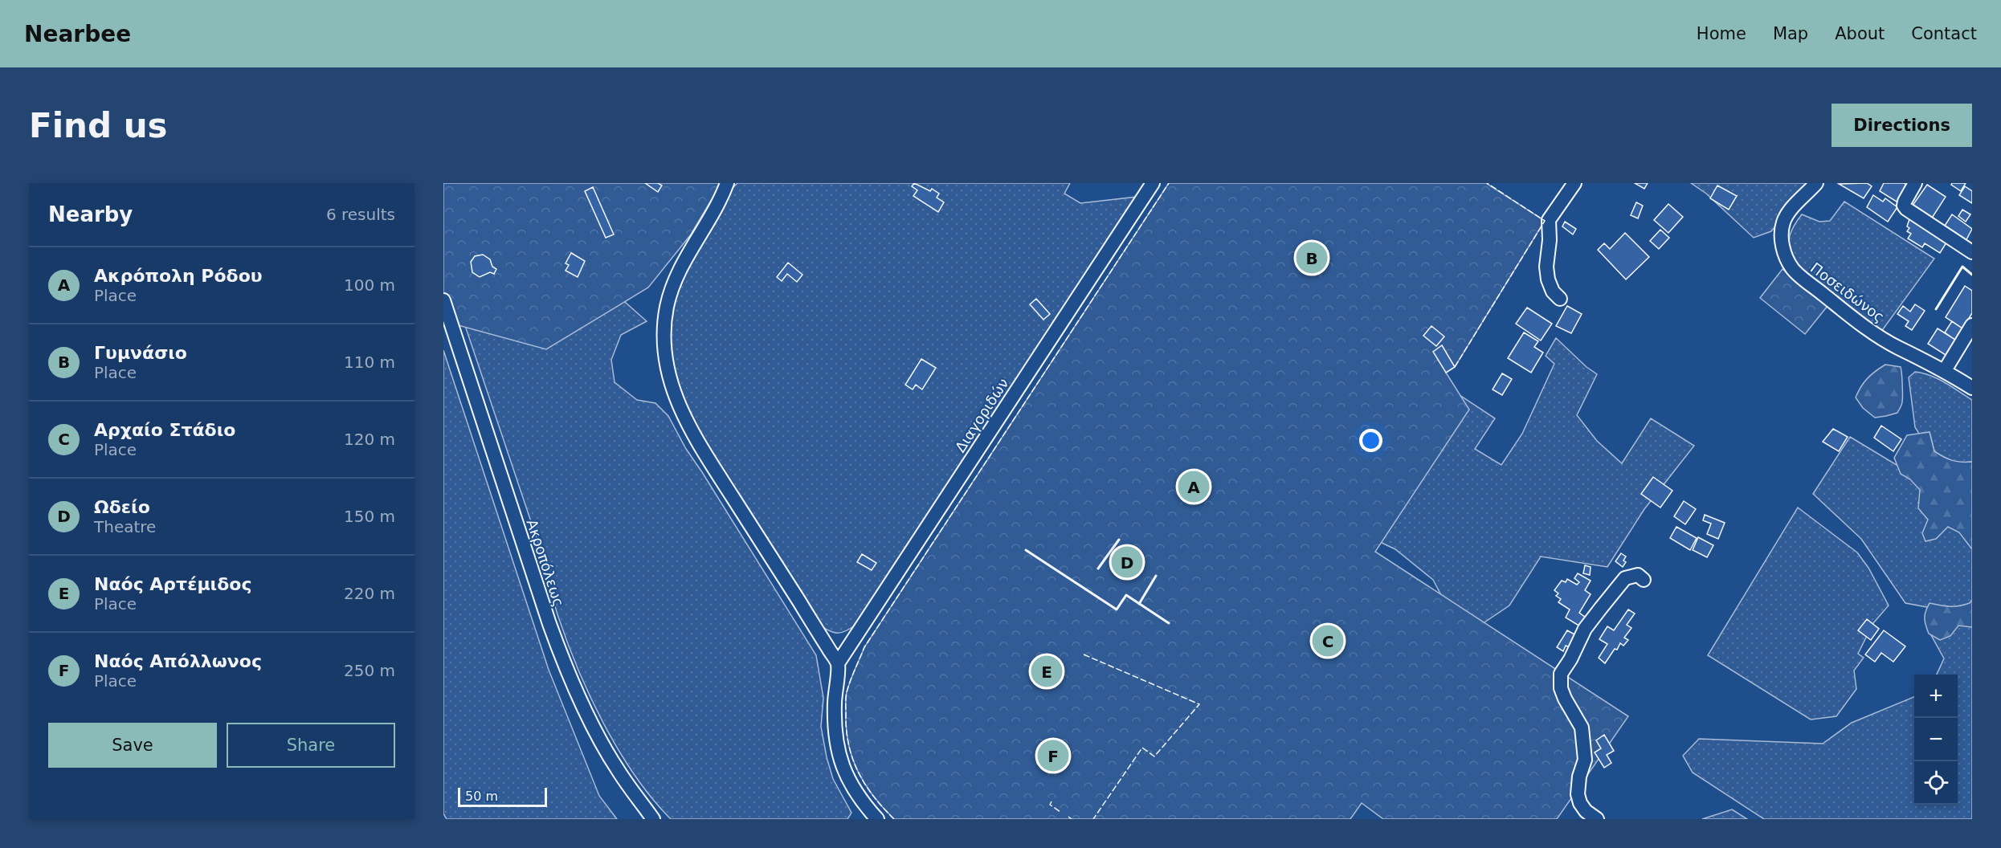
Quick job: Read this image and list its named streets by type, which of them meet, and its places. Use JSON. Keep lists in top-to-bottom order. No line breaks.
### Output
{"streets":{"street":["Ποσειδώνος","Διαγοριδών","Ακροπόλεως"]},"scale_bar":"50 m","page":{"header":"Nearbee","nav":["Home","Map","About","Contact"],"buttons":["Directions",["Save","Share"]],"title":"Find us","heading":["Nearby","6 results"],"pins":["B","A","D","C","E","F"],"list":[{"mark":"A","name":"Ακρόπολη Ρόδου","note":"Place","value":"100 m"},{"mark":"B","name":"Γυμνάσιο","note":"Place","value":"110 m"},{"mark":"C","name":"Αρχαίο Στάδιο","note":"Place","value":"120 m"},{"mark":"D","name":"Ωδείο","note":"Theatre","value":"150 m"},{"mark":"E","name":"Ναός Αρτέμιδος","note":"Place","value":"220 m"},{"mark":"F","name":"Ναός Απόλλωνος","note":"Place","value":"250 m"}],"map_buttons":["+","−"],"scale":"50 m"}}
